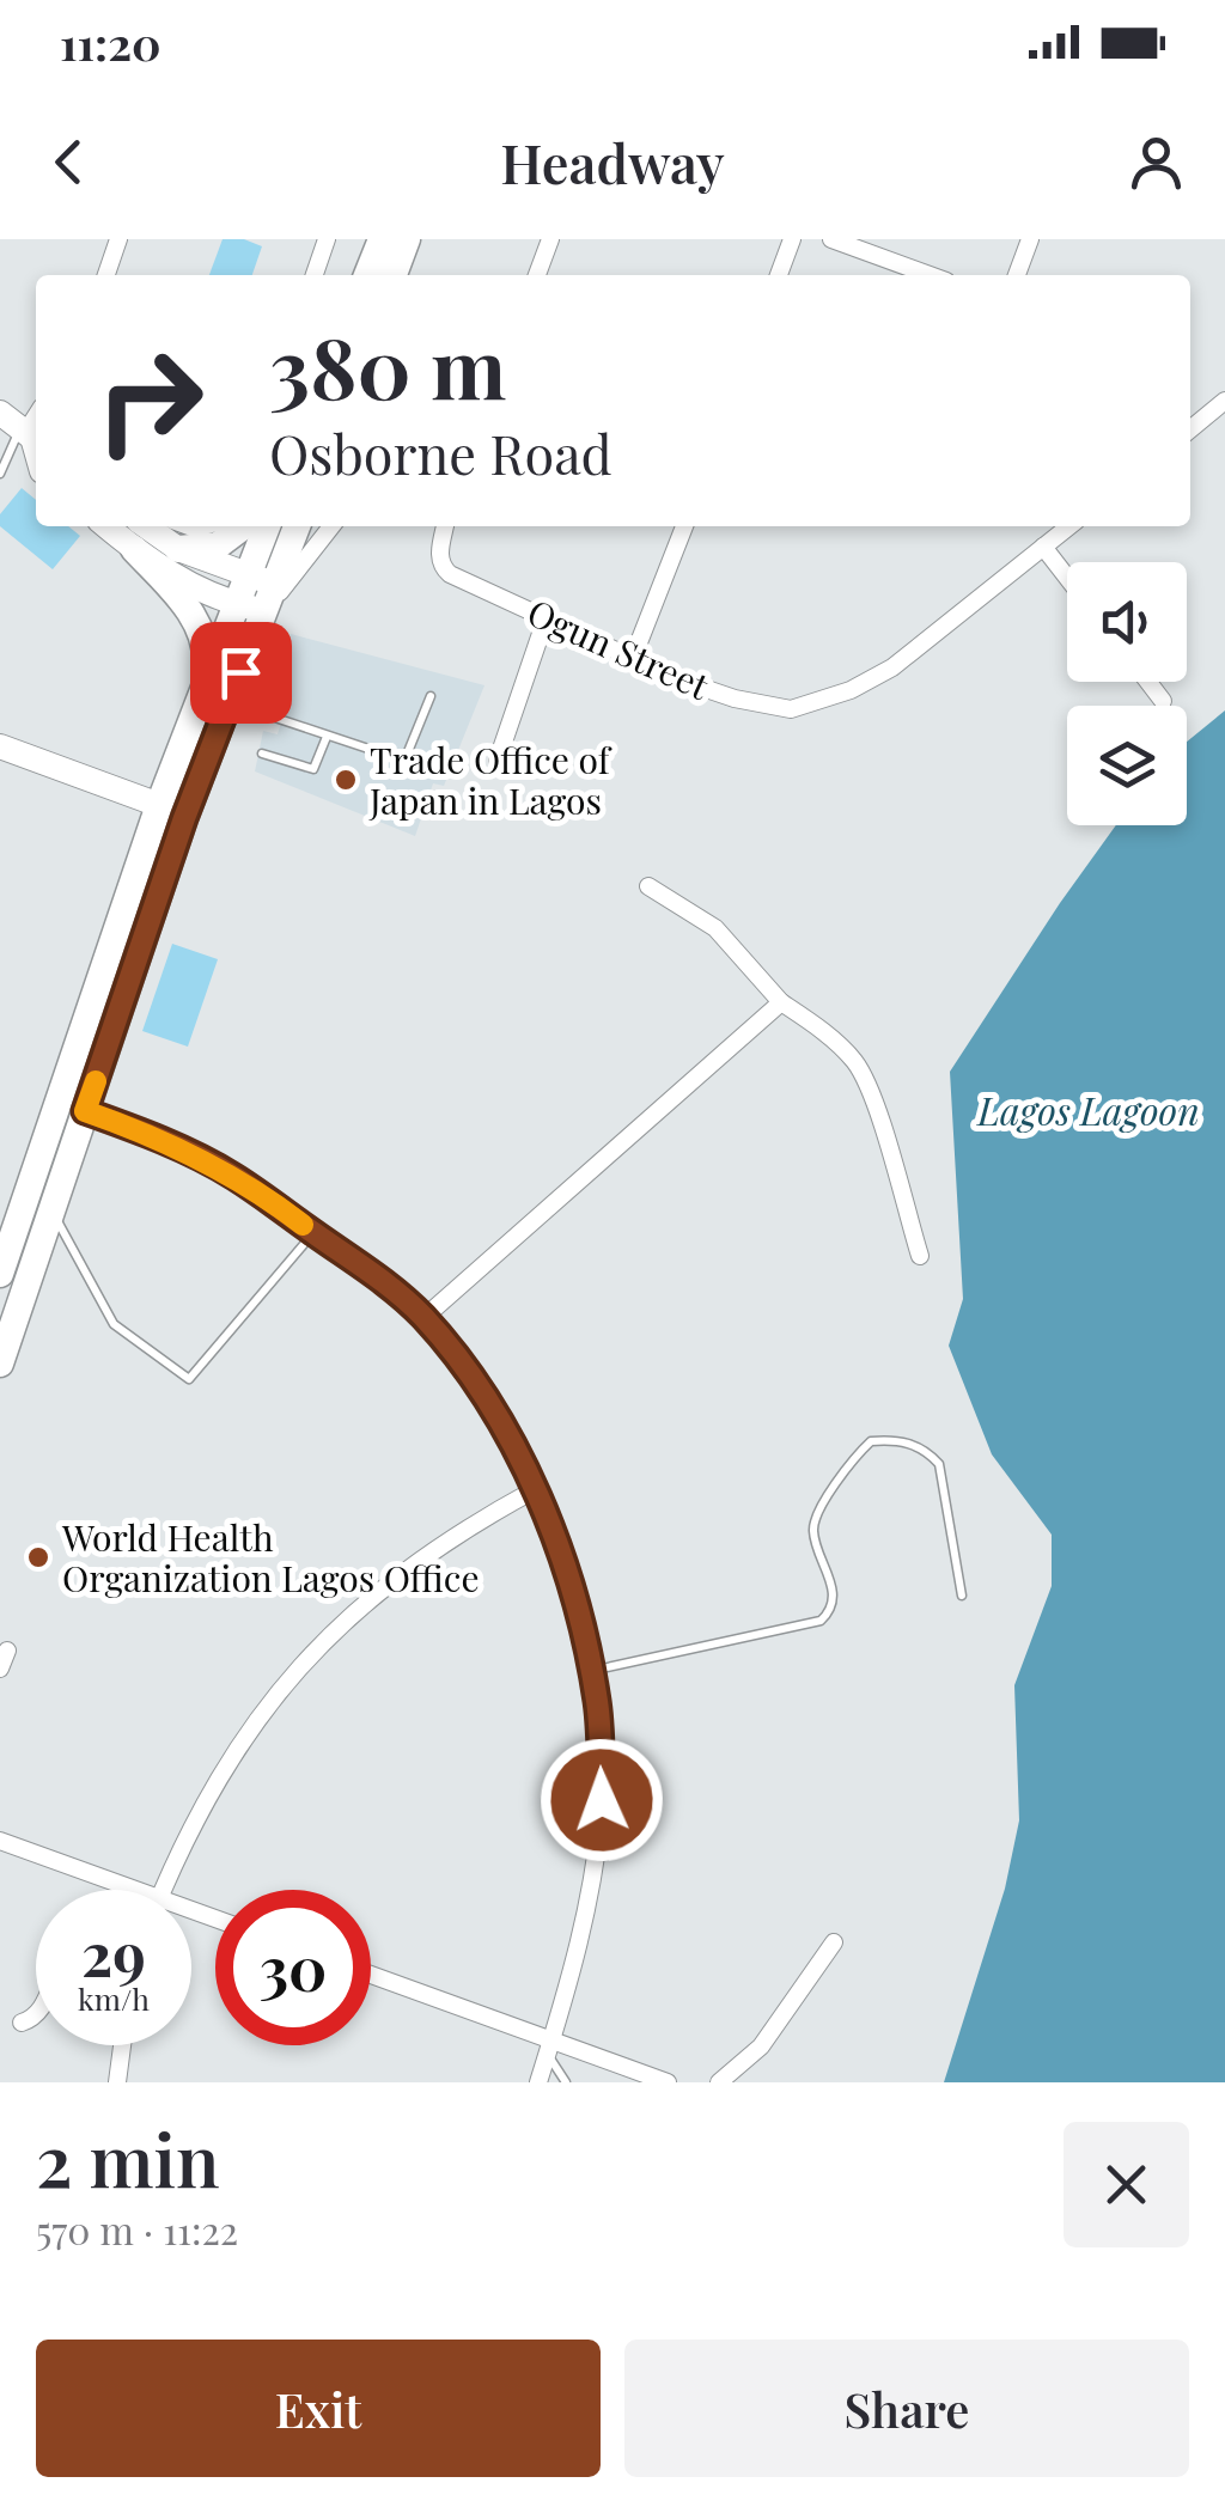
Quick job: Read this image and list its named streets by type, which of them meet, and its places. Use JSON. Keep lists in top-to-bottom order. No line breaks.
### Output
{"streets":{"street":["Ogun Street"]},"water":["Lagos Lagoon"],"places":["Trade Office of Japan in Lagos","World Health Organization Lagos Office"],"page":{"status":"11:20","header":"Headway","turn":["380 m","Osborne Road"],"speed":"29 km/h","limit":"30","heading":["2 min","570 m · 11:22"],"buttons":["Exit","Share"]}}
